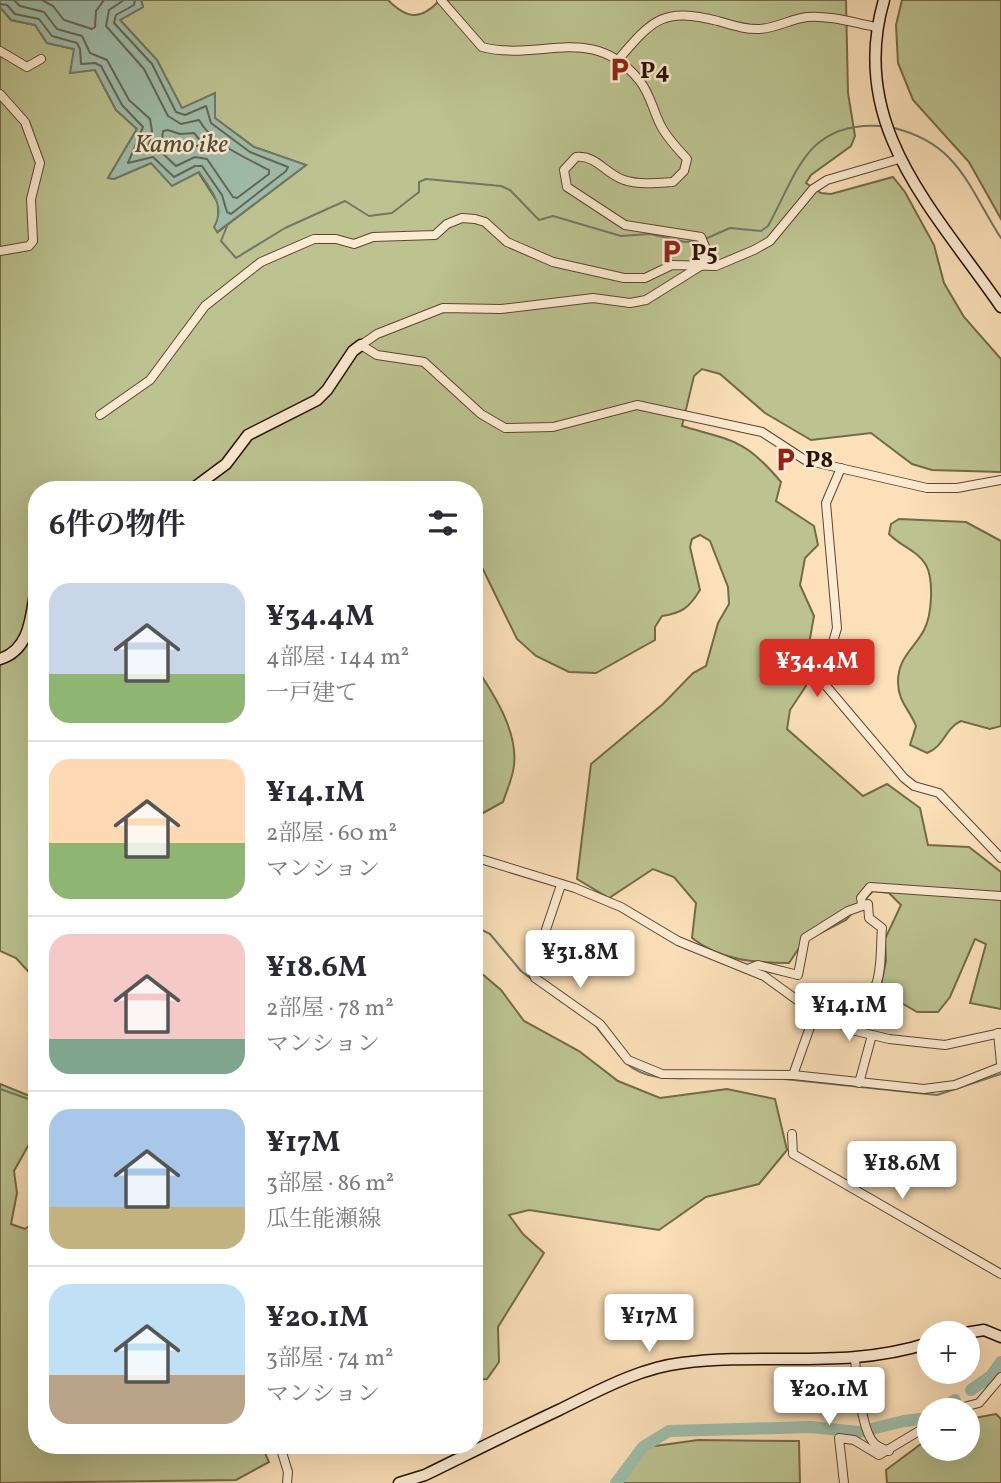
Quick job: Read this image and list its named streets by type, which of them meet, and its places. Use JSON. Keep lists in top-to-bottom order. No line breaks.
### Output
{"water":["Kamo ike"],"places":{"parking":["P4","P5","P8"]},"page":{"heading":"6件の物件","list":[{"name":"¥34.4M","note":"4部屋 · 144 m² · 一戸建て"},{"name":"¥14.1M","note":"2部屋 · 60 m² · マンション"},{"name":"¥18.6M","note":"2部屋 · 78 m² · マンション"},{"name":"¥17M","note":"3部屋 · 86 m² · 瓜生能瀬線"},{"name":"¥20.1M","note":"3部屋 · 74 m² · マンション"}],"price":["¥34.4M","¥31.8M","¥14.1M","¥18.6M","¥17M","¥20.1M"],"map_buttons":["+","−"]}}
